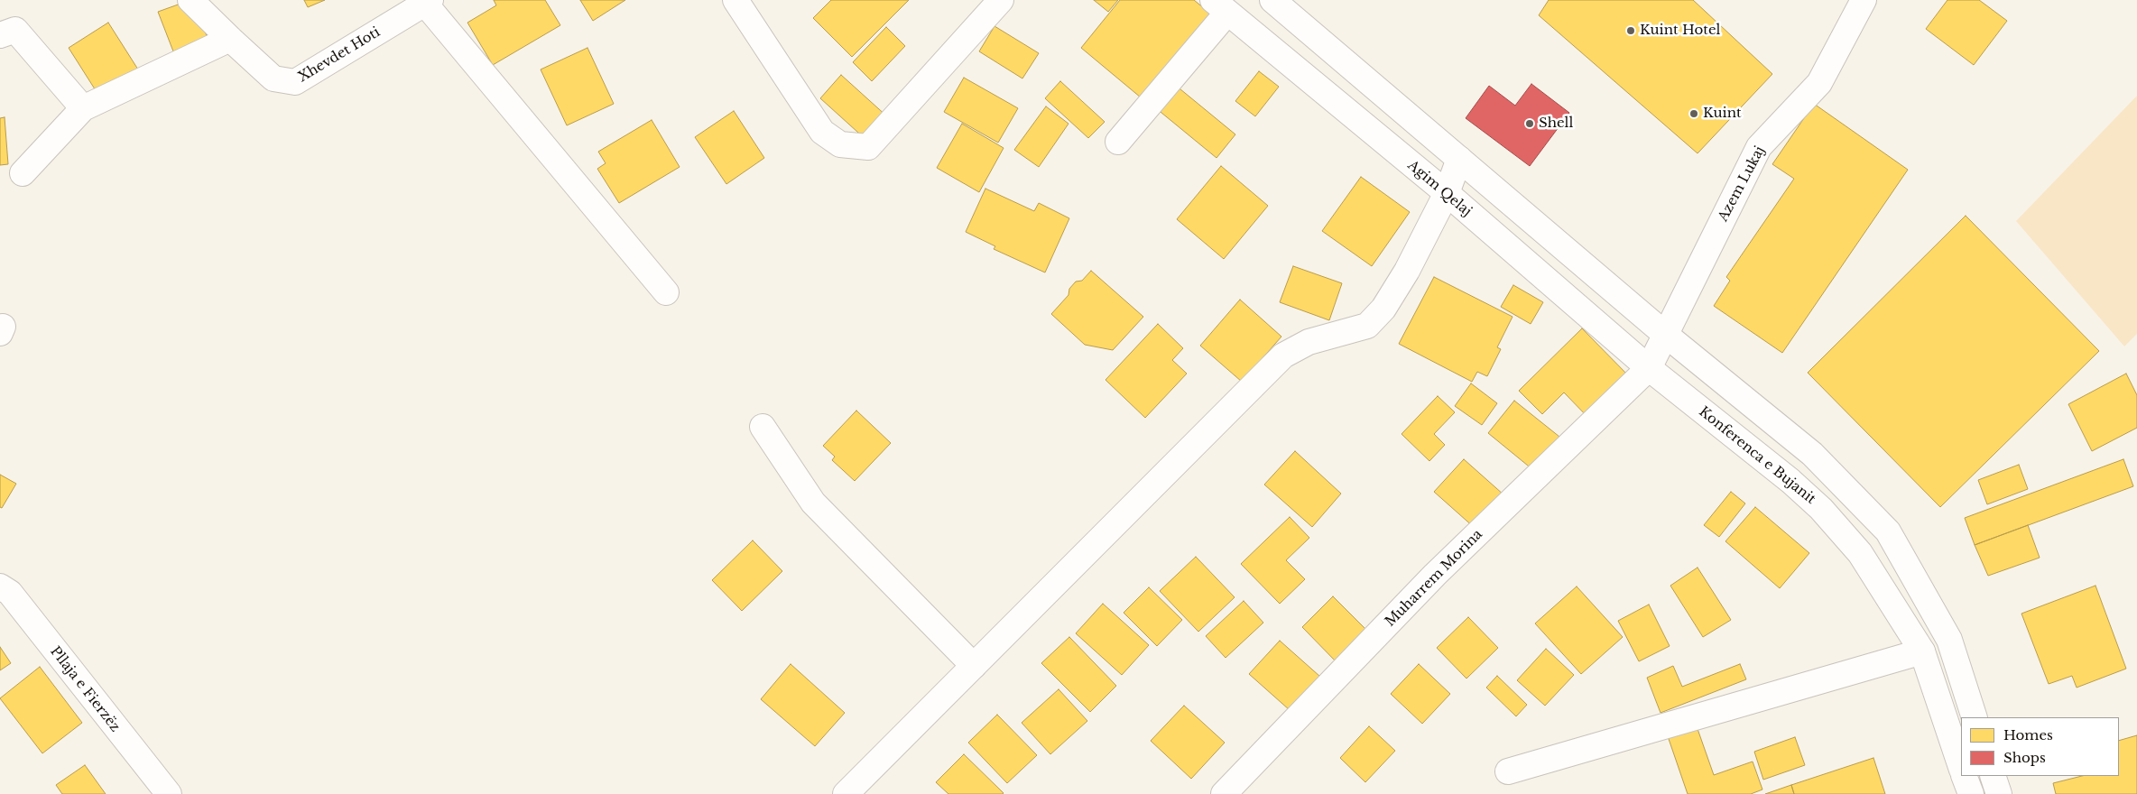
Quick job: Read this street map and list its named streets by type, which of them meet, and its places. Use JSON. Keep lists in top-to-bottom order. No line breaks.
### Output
{"streets":{"street":["Xhevdet Hoti","Azem Lukaj","Agim Qelaj","Konferenca e Bujanit","Muharrem Morina","Pllaja e Fierzëz"]},"crossings":[["Azem Lukaj","Agim Qelaj"],["Azem Lukaj","Konferenca e Bujanit"],["Azem Lukaj","Muharrem Morina"],["Agim Qelaj","Konferenca e Bujanit"],["Agim Qelaj","Muharrem Morina"],["Konferenca e Bujanit","Muharrem Morina"]],"places":["Kuint Hotel","Kuint","Shell"],"legend":["Homes","Shops"]}
